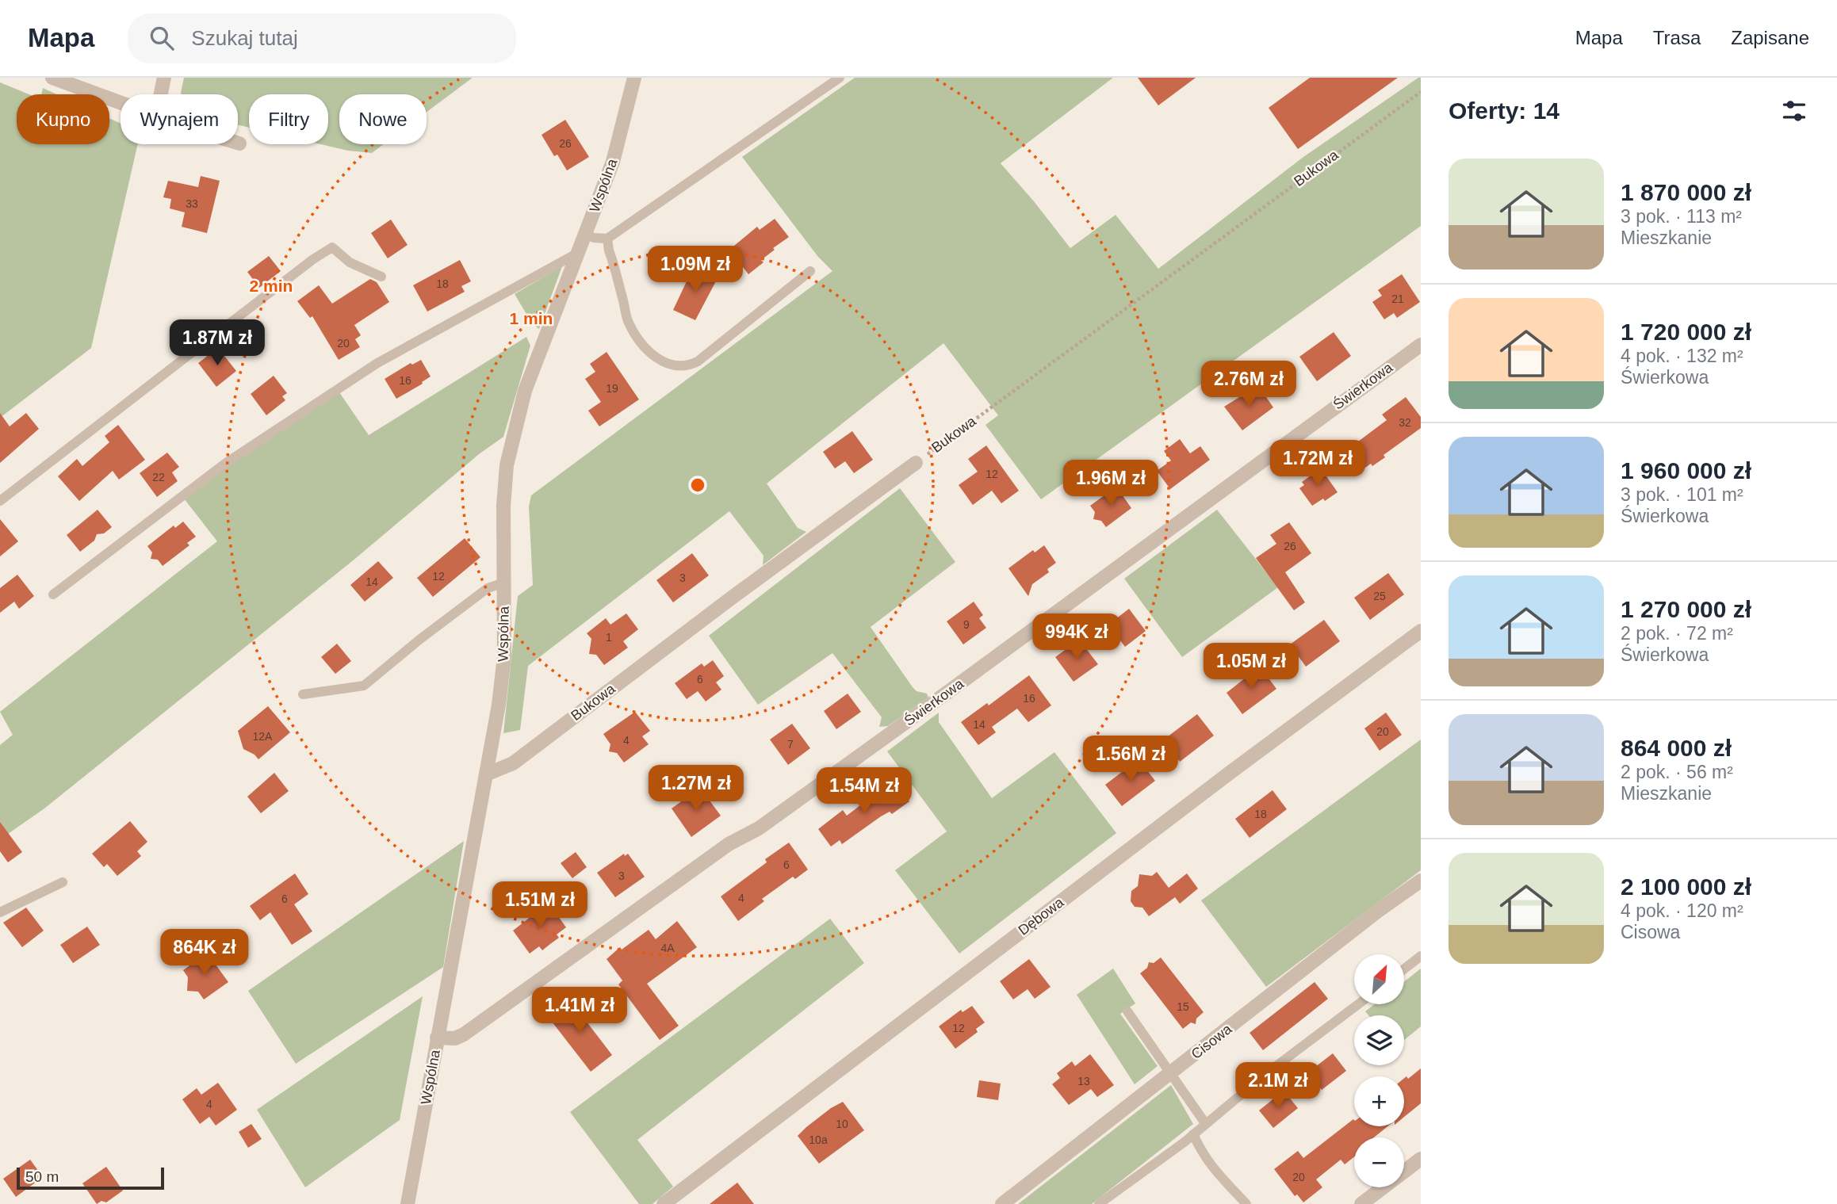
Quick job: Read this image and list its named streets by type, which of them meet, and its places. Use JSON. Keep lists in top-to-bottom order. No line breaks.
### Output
{"streets":{"street":["Bukowa","Wspólna","Świerkowa","Dębowa","Cisowa"]},"crossings":[["Bukowa","Wspólna"],["Wspólna","Świerkowa"]],"house_numbers":["26","33","18","21","20","16","19","32","12","22","26","12","3","14","25","9","1","6","16","14","20","12A","4","7","18","6","3","4","6","4A","15","12","13","4","10","10a","20"],"scale_bar":"50 m","north":"top right","page":{"header":"Mapa","search":"Szukaj tutaj","nav":["Mapa","Trasa","Zapisane"],"heading":"Oferty: 14","chip":["Kupno","Wynajem","Filtry","Nowe"],"list":[{"name":"1 870 000 zł","note":"3 pok. · 113 m² · Mieszkanie"},{"name":"1 720 000 zł","note":"4 pok. · 132 m² · Świerkowa"},{"name":"1 960 000 zł","note":"3 pok. · 101 m² · Świerkowa"},{"name":"1 270 000 zł","note":"2 pok. · 72 m² · Świerkowa"},{"name":"864 000 zł","note":"2 pok. · 56 m² · Mieszkanie"},{"name":"2 100 000 zł","note":"4 pok. · 120 m² · Cisowa"}],"price":["1.09M zł","1.87M zł","2.76M zł","1.72M zł","1.96M zł","994K zł","1.05M zł","1.56M zł","1.27M zł","1.54M zł","1.51M zł","864K zł","1.41M zł","2.1M zł"],"map_buttons":["+","−"],"scale":"50 m"},"rings":["2 min","1 min"]}
